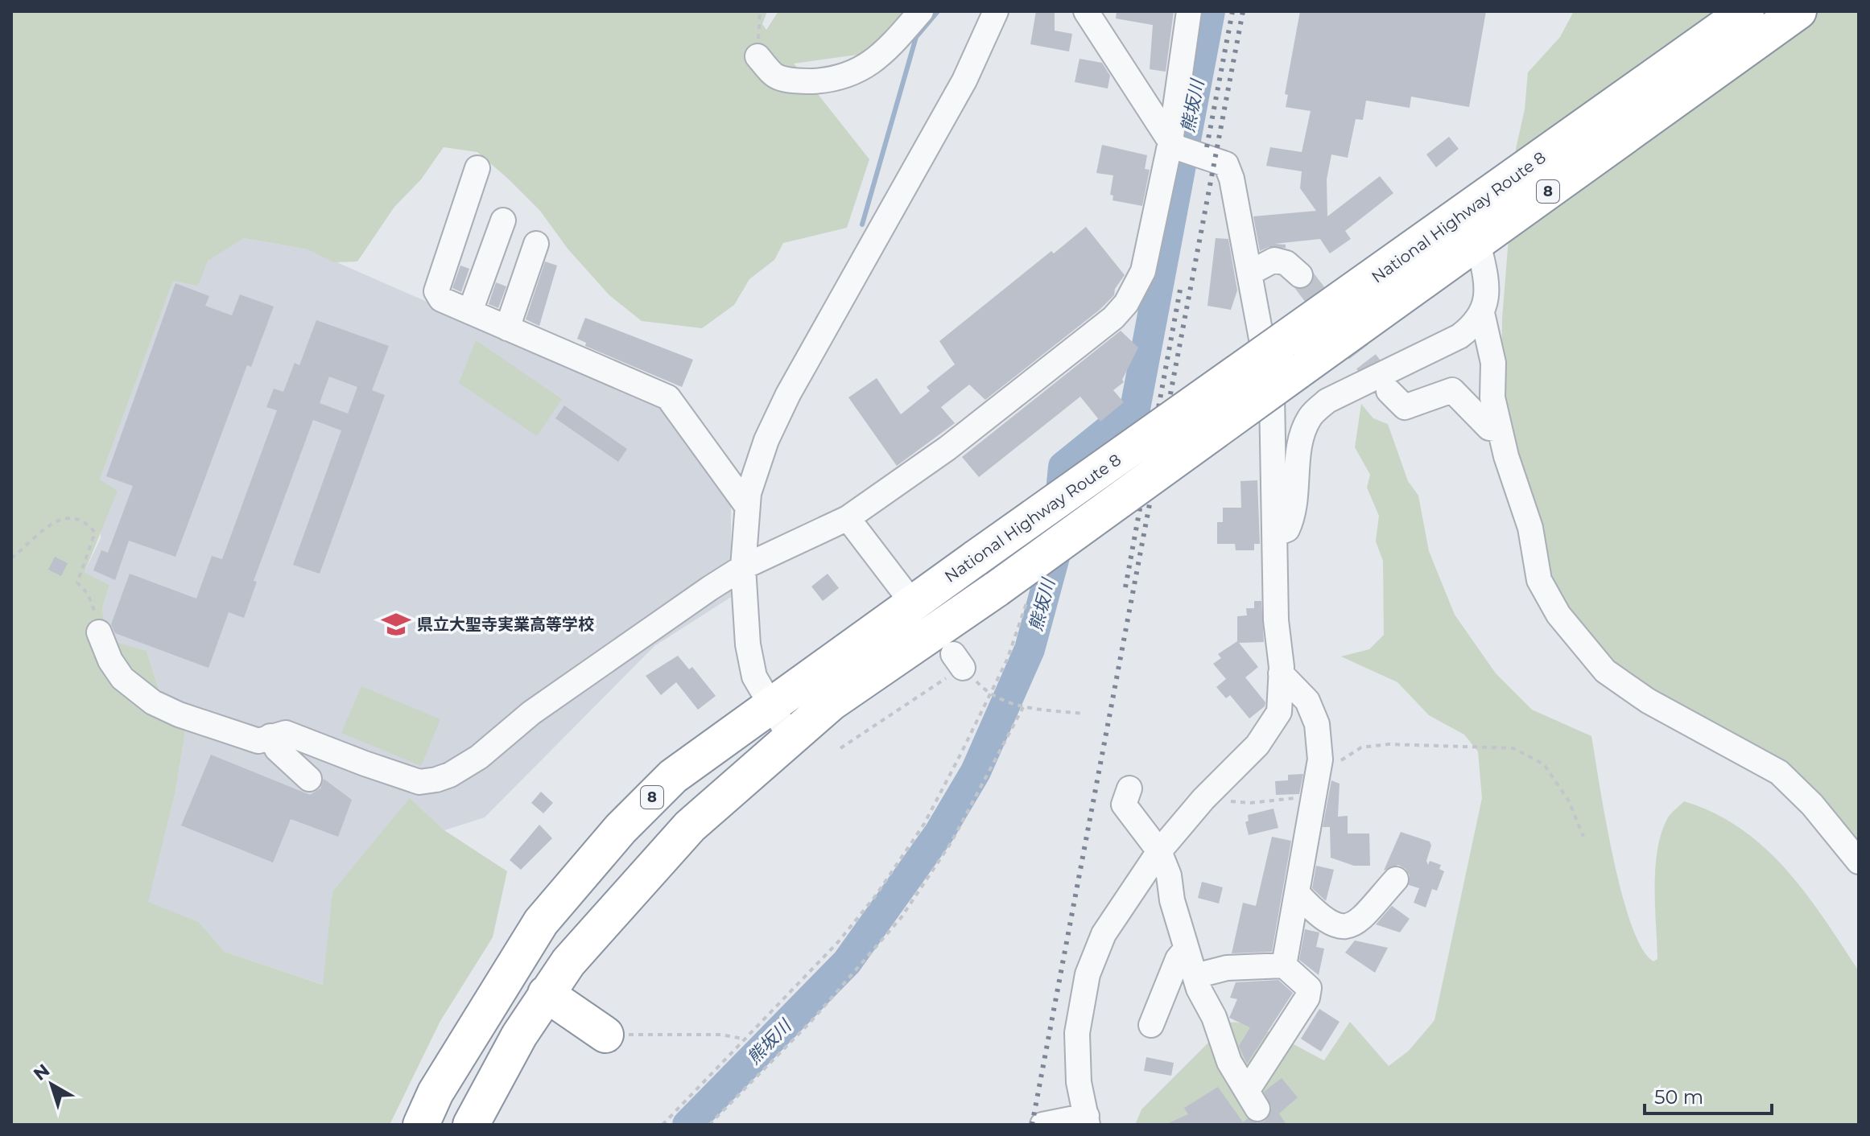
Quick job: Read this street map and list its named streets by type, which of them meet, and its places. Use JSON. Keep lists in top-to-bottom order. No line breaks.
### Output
{"streets":{"highway":["8","National Highway Route 8"]},"water":["熊坂川"],"places":{"school or university":["県立大聖寺実業高等学校"]},"scale_bar":"50 m","north":"top left"}
